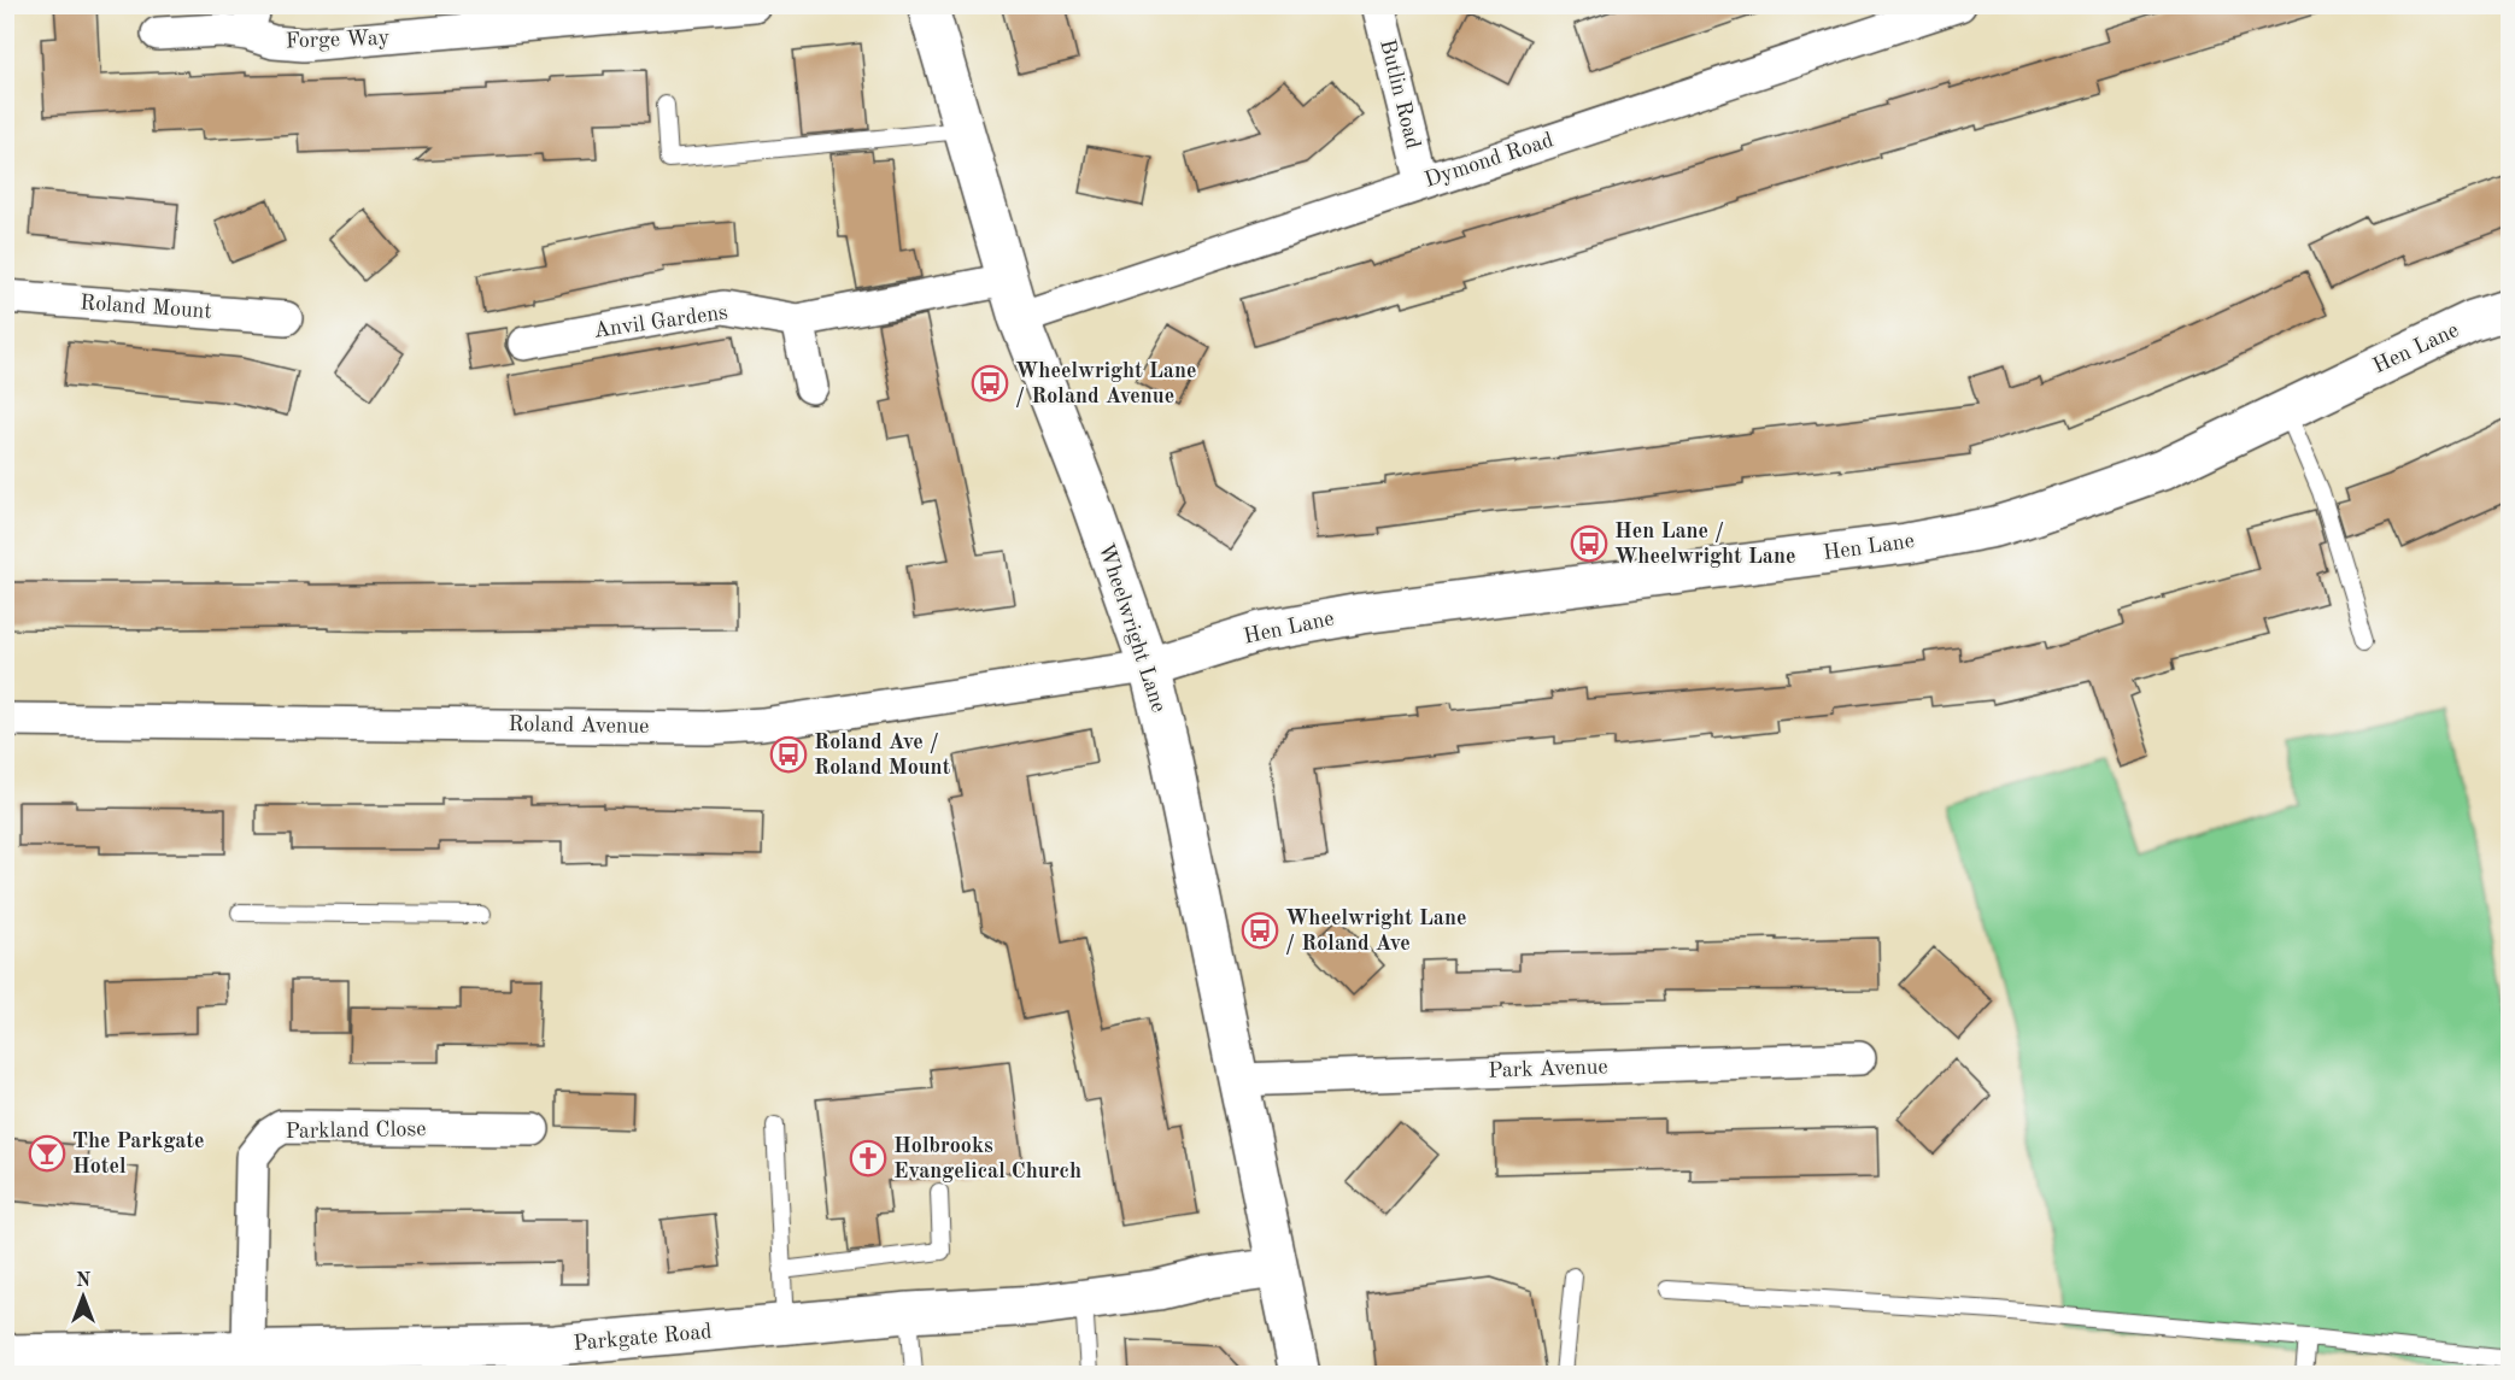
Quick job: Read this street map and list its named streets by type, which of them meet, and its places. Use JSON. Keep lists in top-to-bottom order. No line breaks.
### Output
{"streets":{"street":["Forge Way","Butlin Road","Dymond Road","Roland Mount","Anvil Gardens","Hen Lane","Wheelwright Lane","Roland Avenue","Park Avenue","Parkland Close","Parkgate Road"]},"crossings":[["Butlin Road","Dymond Road"],["Dymond Road","Wheelwright Lane"],["Anvil Gardens","Wheelwright Lane"],["Hen Lane","Wheelwright Lane"],["Hen Lane","Roland Avenue"],["Wheelwright Lane","Roland Avenue"],["Wheelwright Lane","Park Avenue"],["Wheelwright Lane","Parkgate Road"],["Parkland Close","Parkgate Road"]],"places":{"bus stop":["Wheelwright Lane / Roland Avenue","Hen Lane / Wheelwright Lane","Roland Ave / Roland Mount","Wheelwright Lane / Roland Ave"],"bar":["The Parkgate Hotel"],"church":["Holbrooks Evangelical Church"]},"north":"top"}
